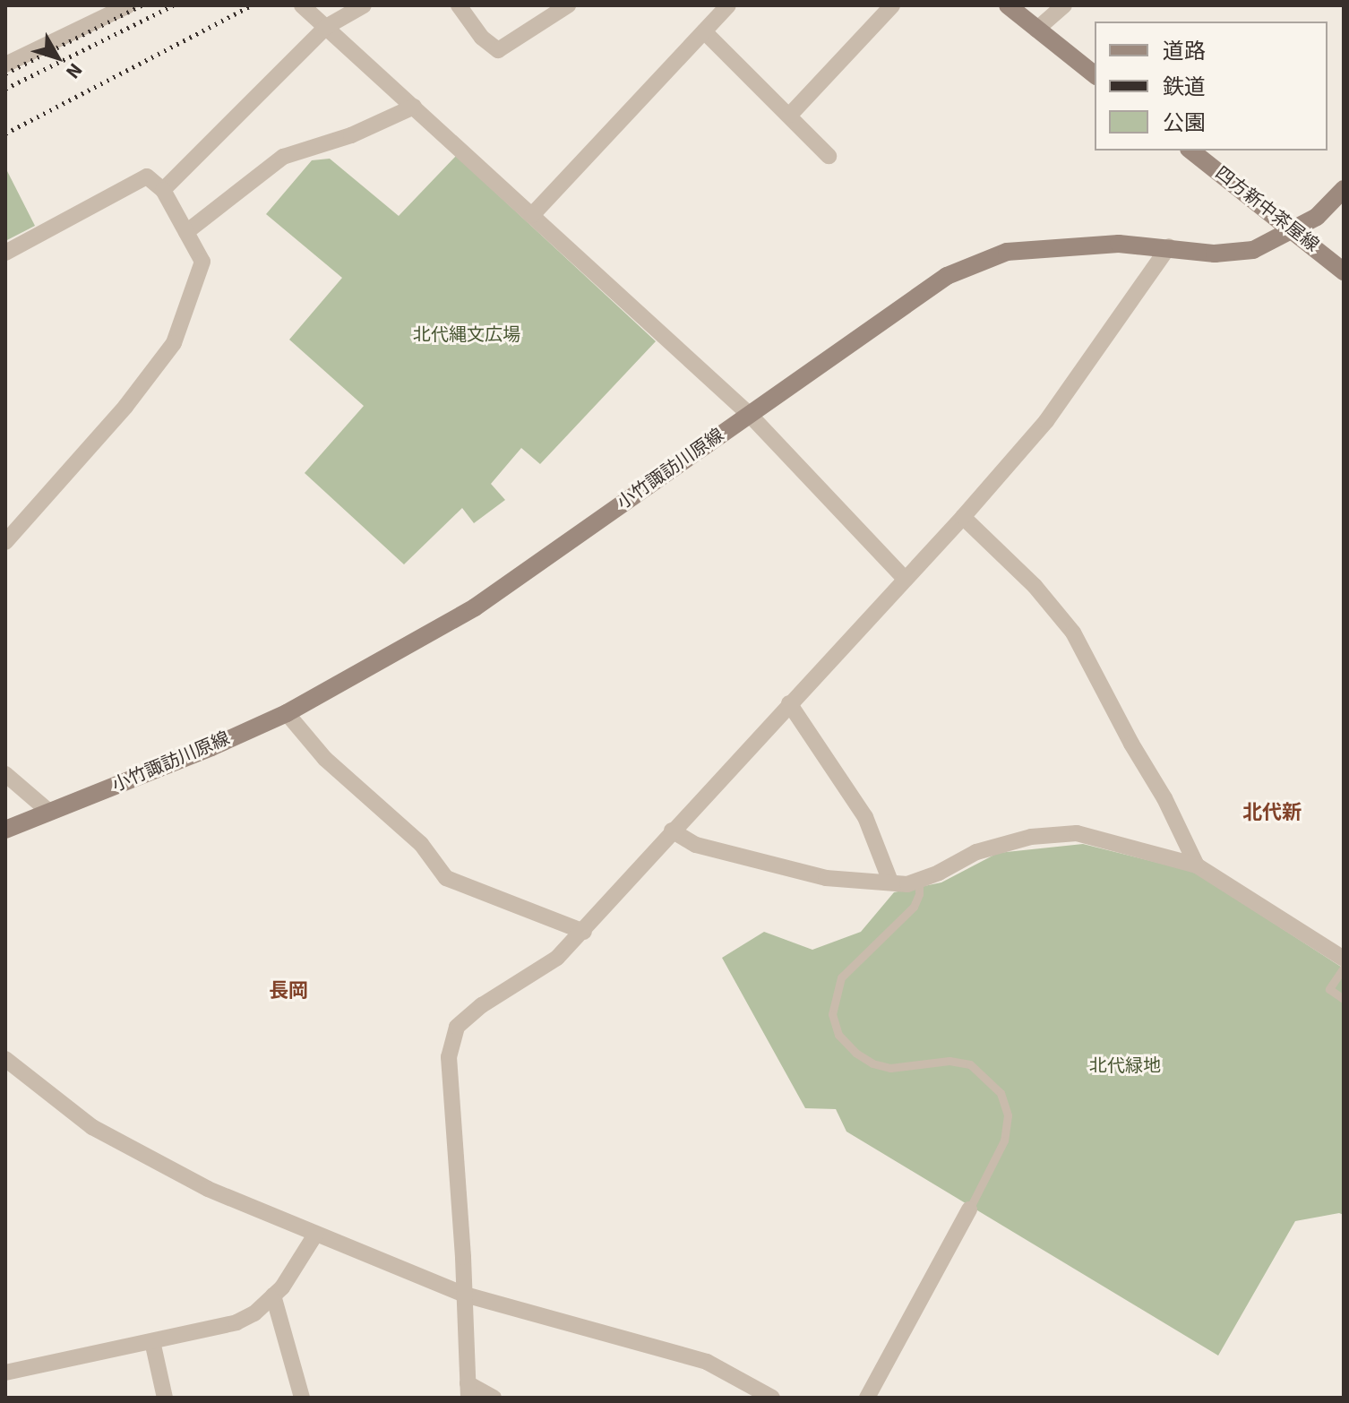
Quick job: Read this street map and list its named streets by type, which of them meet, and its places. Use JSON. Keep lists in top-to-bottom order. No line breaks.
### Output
{"streets":{"main road":["四方新中茶屋線","小竹諏訪川原線"]},"crossings":[["四方新中茶屋線","小竹諏訪川原線"]],"districts":["北代新","長岡"],"parks":["北代縄文広場","北代緑地"],"legend":["道路","鉄道","公園"],"north":"bottom right"}
